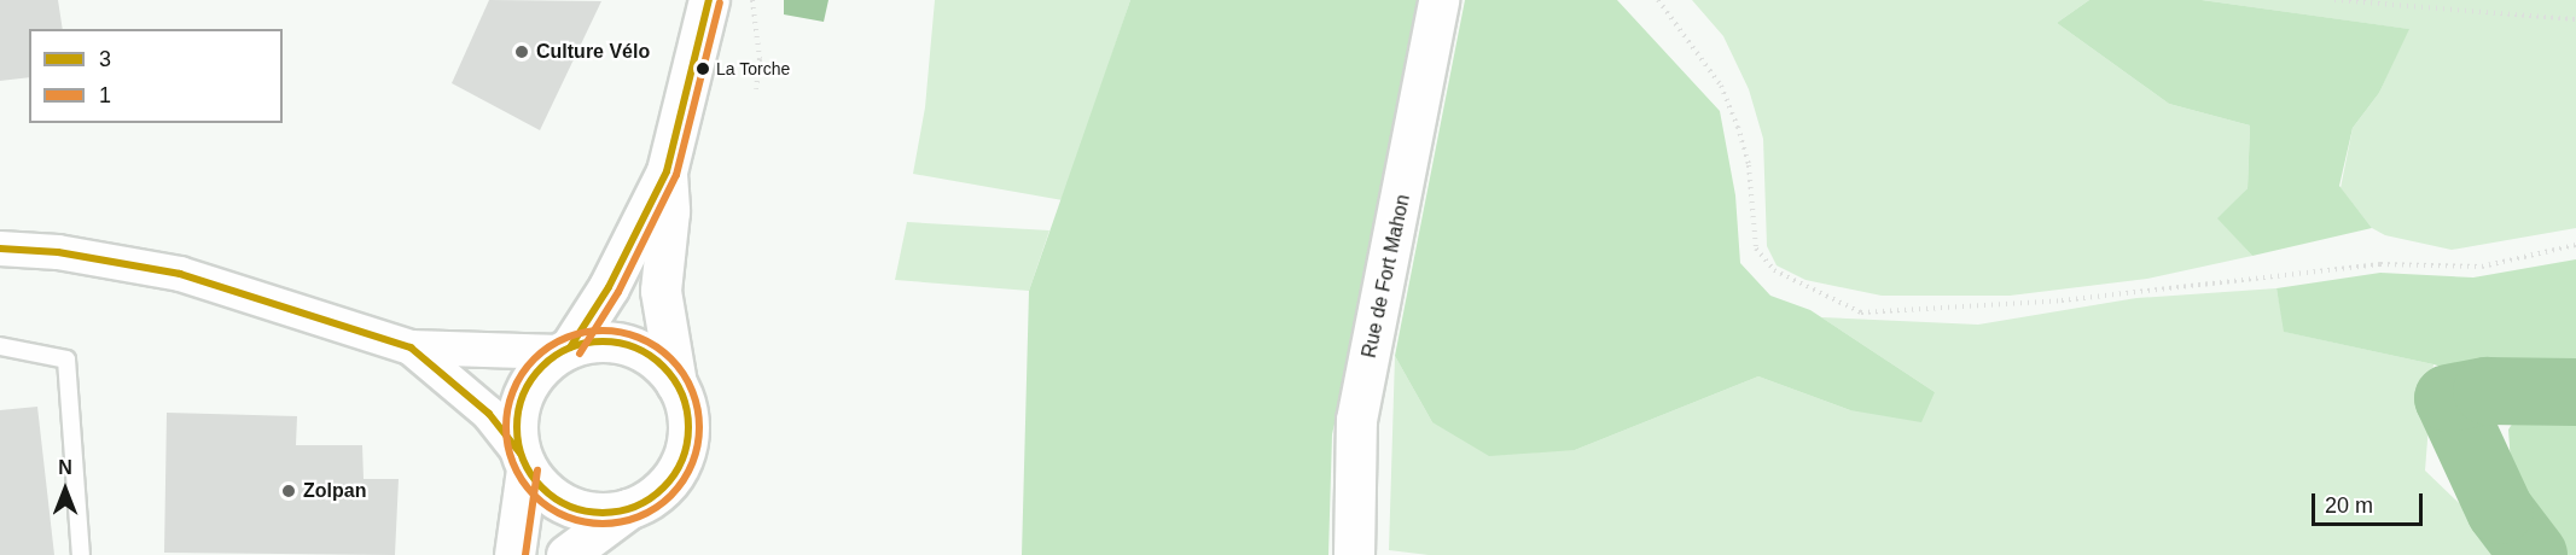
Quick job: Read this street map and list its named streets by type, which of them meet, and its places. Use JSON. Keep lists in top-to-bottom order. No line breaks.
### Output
{"streets":{"street":["Rue de Fort Mahon"]},"places":["Culture Vélo","La Torche","Zolpan"],"lines":["transit line 3","transit line 1"],"legend":["3","1"],"scale_bar":"20 m","north":"top"}
